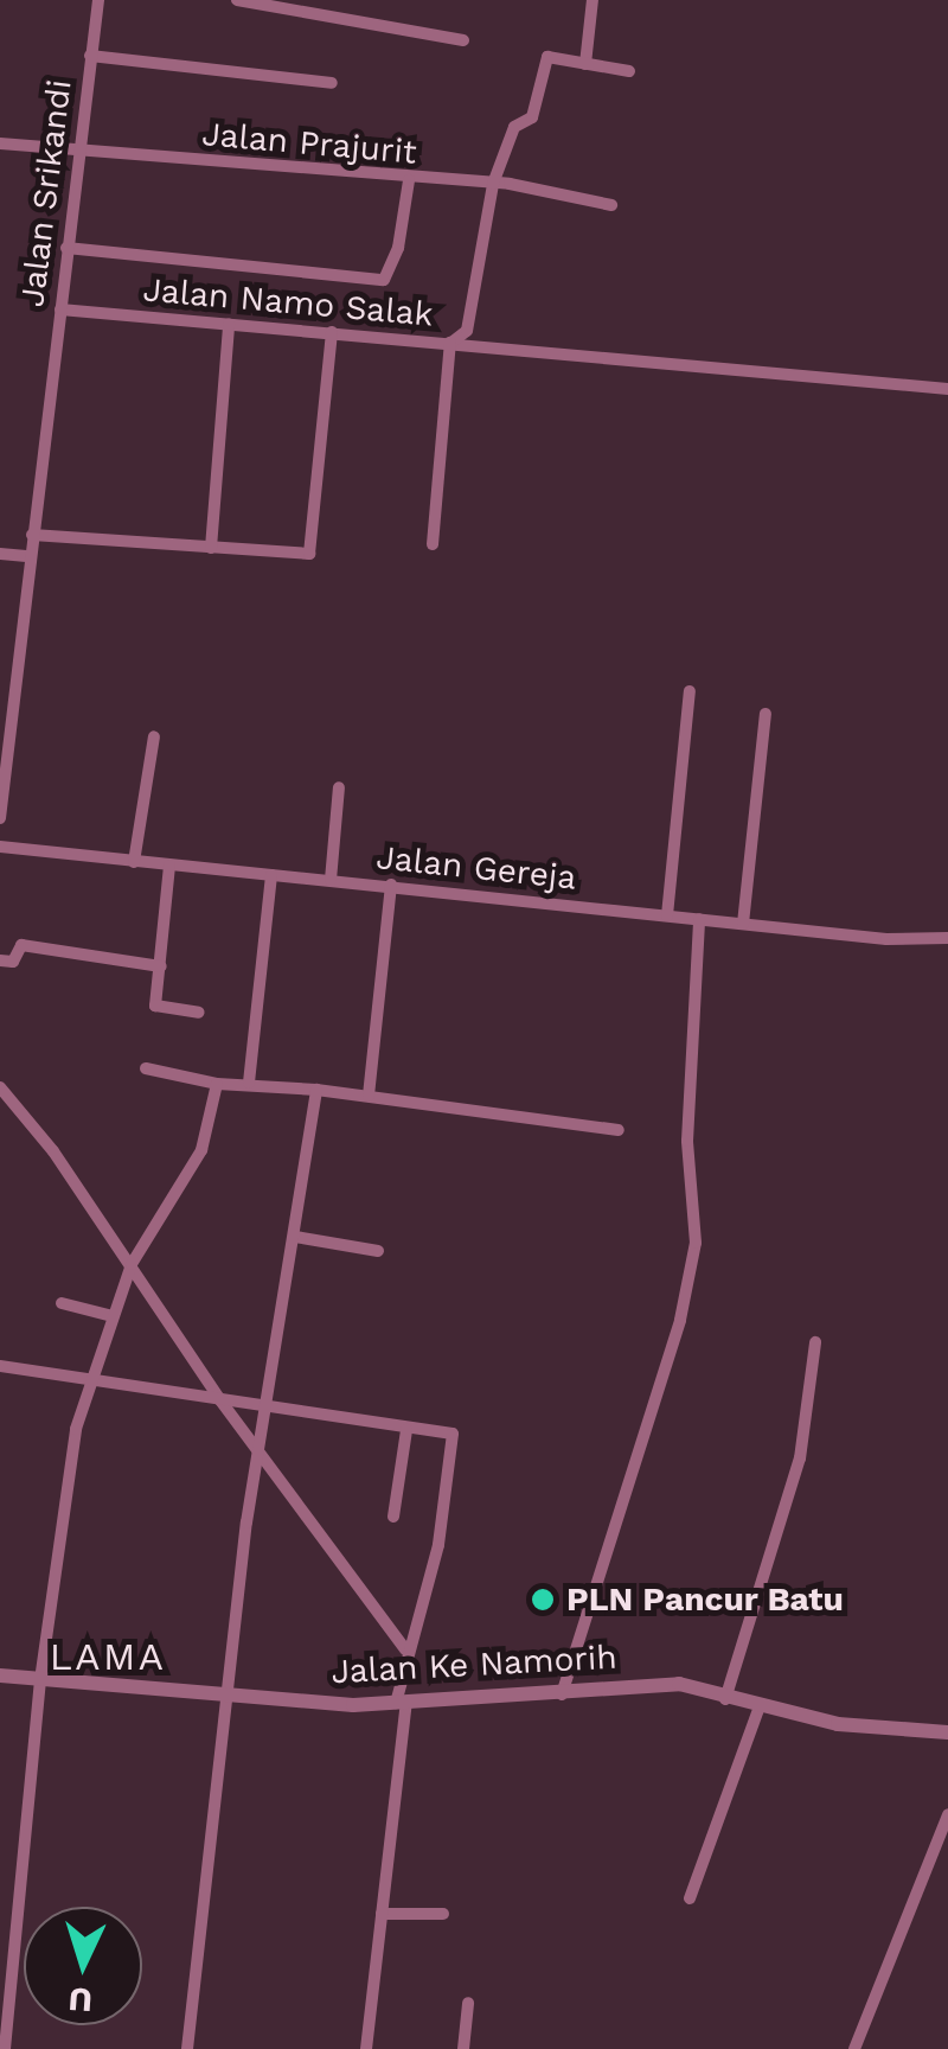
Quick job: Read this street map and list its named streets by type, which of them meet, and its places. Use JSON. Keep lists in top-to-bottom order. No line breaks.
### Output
{"streets":{"street":["Jalan Prajurit","Jalan Srikandi","Jalan Namo Salak","Jalan Gereja","Jalan Ke Namorih"]},"crossings":[["Jalan Prajurit","Jalan Srikandi"],["Jalan Srikandi","Jalan Namo Salak"]],"districts":["LAMA"],"places":["PLN Pancur Batu"],"north":"bottom"}
